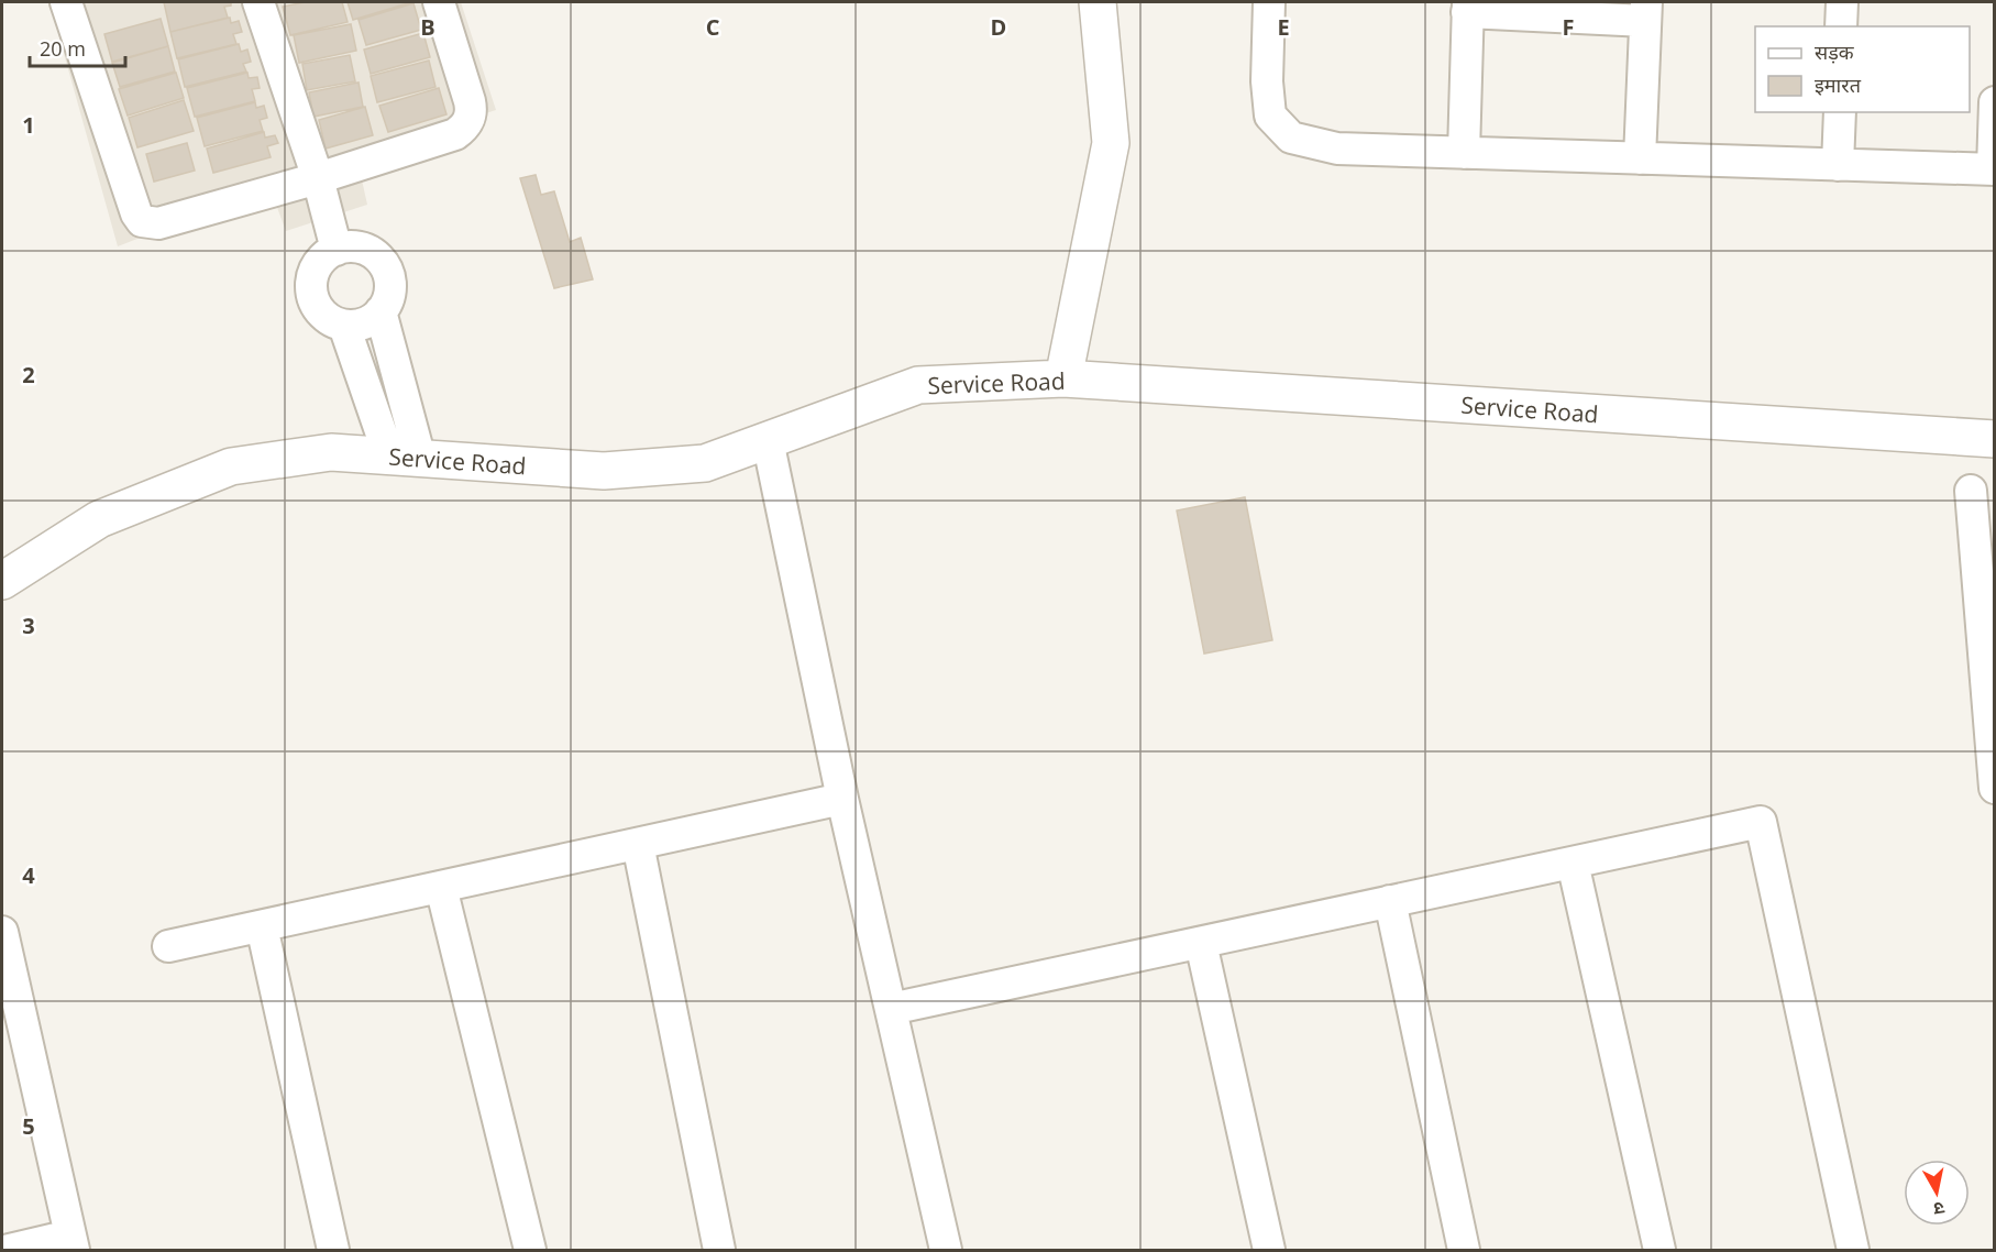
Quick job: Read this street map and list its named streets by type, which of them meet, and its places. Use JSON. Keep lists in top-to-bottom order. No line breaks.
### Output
{"streets":{"street":["Service Road"]},"legend":["सड़क","इमारत"],"scale_bar":"20 m","north":"bottom","grid":{"columns":["B","C","D","E","F"],"rows":["1","2","3","4","5"]}}
